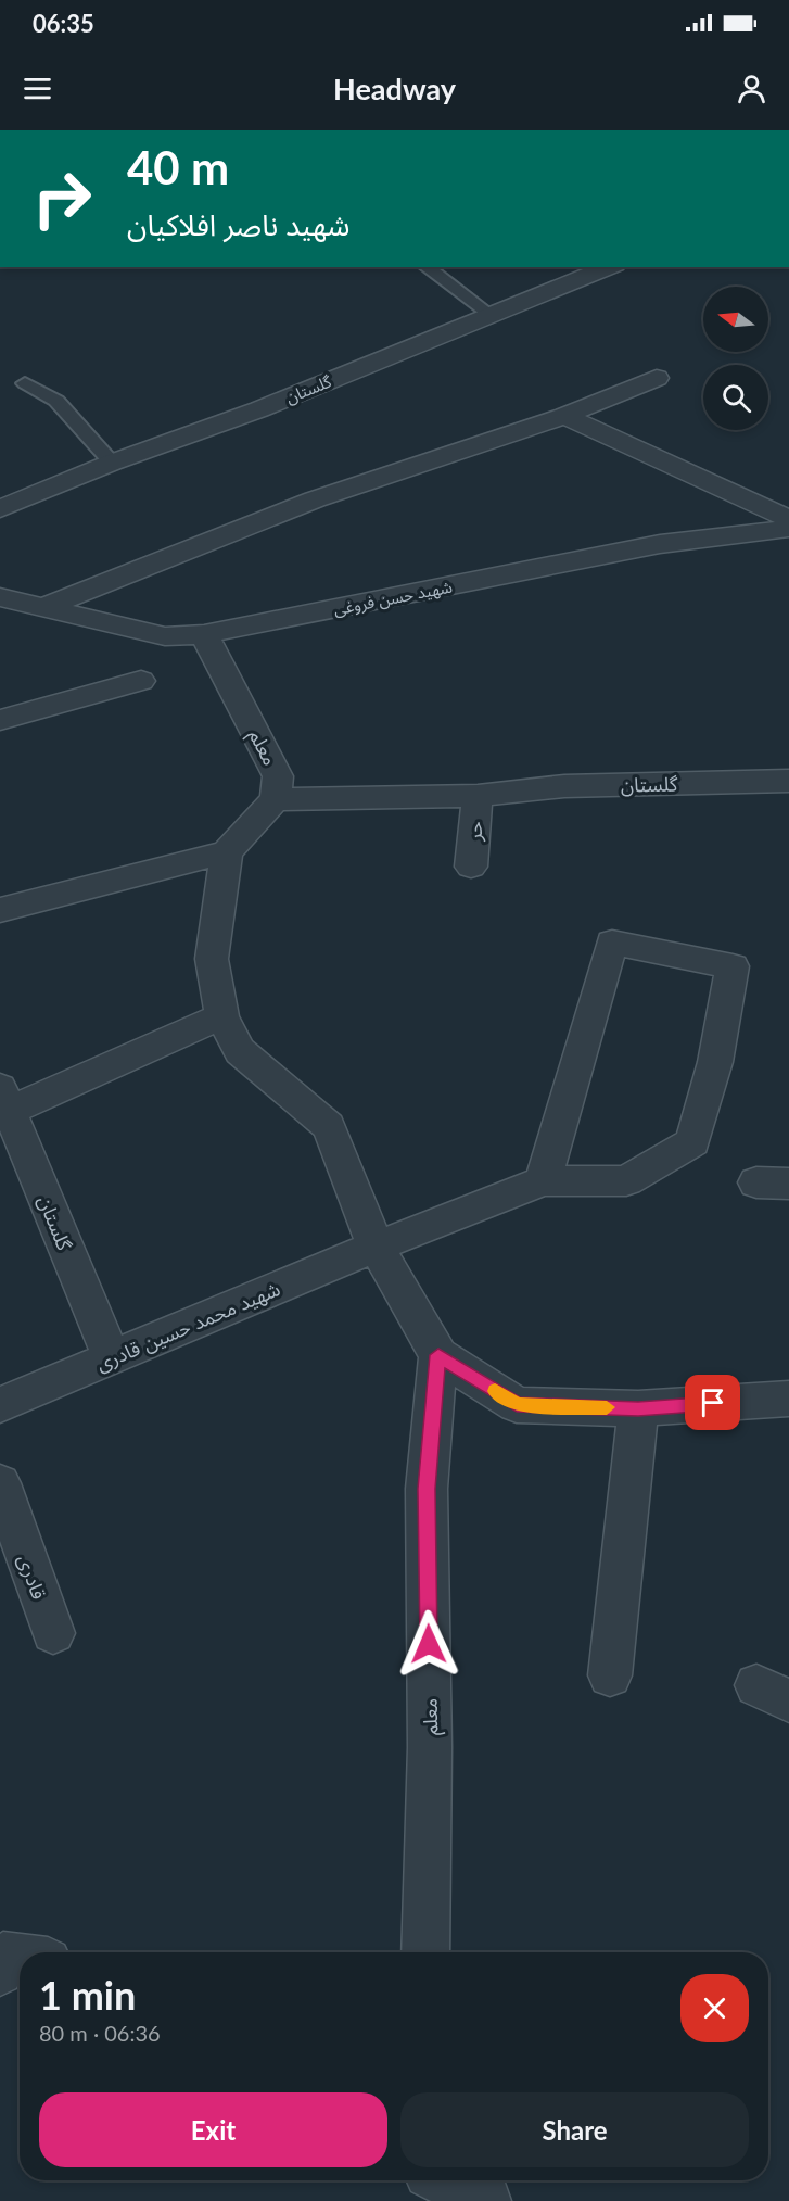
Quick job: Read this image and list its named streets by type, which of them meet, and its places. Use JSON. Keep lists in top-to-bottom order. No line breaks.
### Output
{"streets":{"street":["گلستان","شهید حسن فروغی","معلم","حر","شهید محمد حسین قادری","قادری"]},"crossings":[["گلستان","معلم"],["گلستان","حر"],["گلستان","شهید محمد حسین قادری"],["شهید حسن فروغی","معلم"]],"north":"left","page":{"status":"06:35","header":"Headway","turn":["40 m","شهید ناصر افلاکیان"],"heading":["1 min","80 m · 06:36"],"buttons":["Exit","Share"]}}
